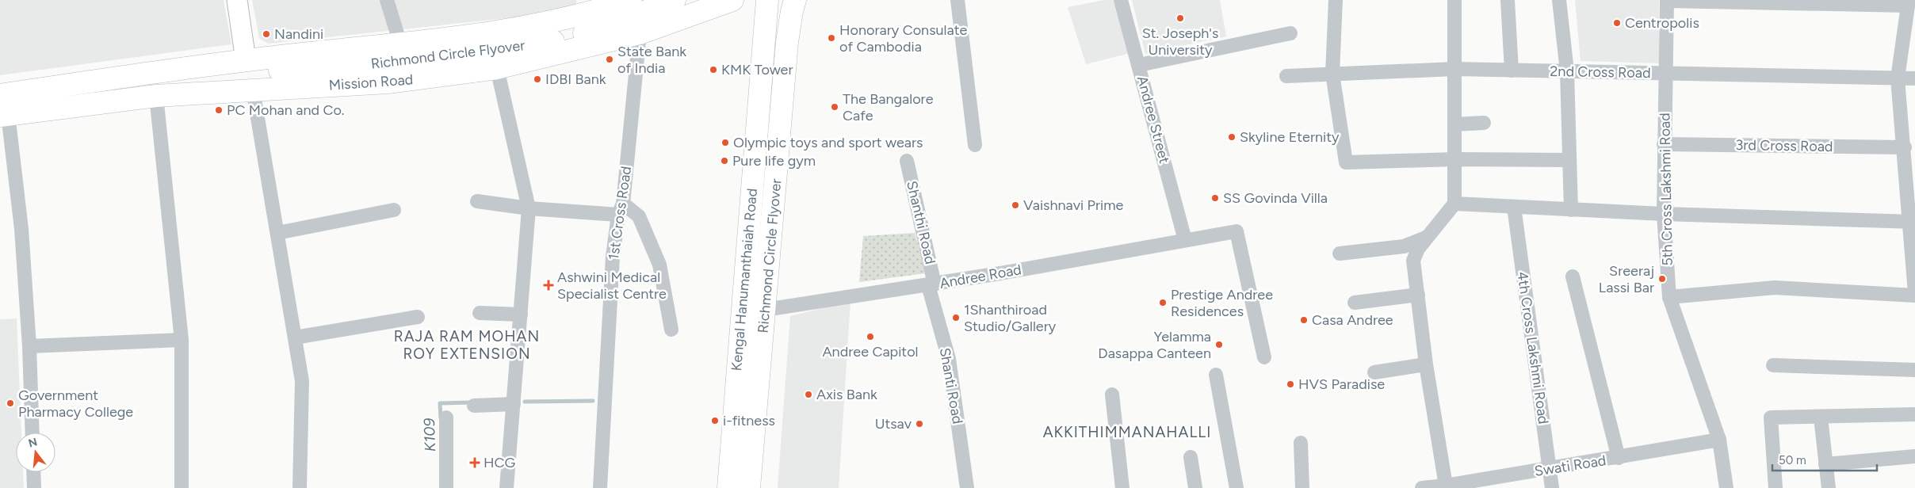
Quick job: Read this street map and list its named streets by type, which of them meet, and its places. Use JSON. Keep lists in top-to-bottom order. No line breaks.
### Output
{"streets":{"main road":["Richmond Circle Flyover","Mission Road","Kengal Hanumanthaiah Road"],"street":["2nd Cross Road","Andree Street","3rd Cross Road","5th Cross Lakshmi Road","1st Cross Road","Shanthi Road","Andree Road","4th Cross Lakshmi Road","Shanti Road","Swati Road"]},"crossings":[["Richmond Circle Flyover","Mission Road"],["2nd Cross Road","5th Cross Lakshmi Road"],["Mission Road","1st Cross Road"],["Andree Street","Andree Road"],["3rd Cross Road","5th Cross Lakshmi Road"],["5th Cross Lakshmi Road","Swati Road"],["Shanthi Road","Andree Road"],["Shanthi Road","Shanti Road"],["Andree Road","Shanti Road"],["4th Cross Lakshmi Road","Swati Road"]],"districts":["RAJA RAM MOHAN ROY EXTENSION","AKKITHIMMANAHALLI"],"water":["K109"],"places":{"other":["St. Joseph's University","Centropolis","Nandini","Honorary Consulate of Cambodia","State Bank of India","KMK Tower","IDBI Bank","The Bangalore Cafe","PC Mohan and Co.","Skyline Eternity","Olympic toys and sport wears","Pure life gym","SS Govinda Villa","Vaishnavi Prime","Sreeraj Lassi Bar","Prestige Andree Residences","1Shanthiroad Studio/Gallery","Casa Andree","Andree Capitol","Yelamma Dasappa Canteen","HVS Paradise","Axis Bank","Government Pharmacy College","i-fitness","Utsav"],"health":["Ashwini Medical Specialist Centre","HCG"]},"scale_bar":"50 m","north":"top"}
